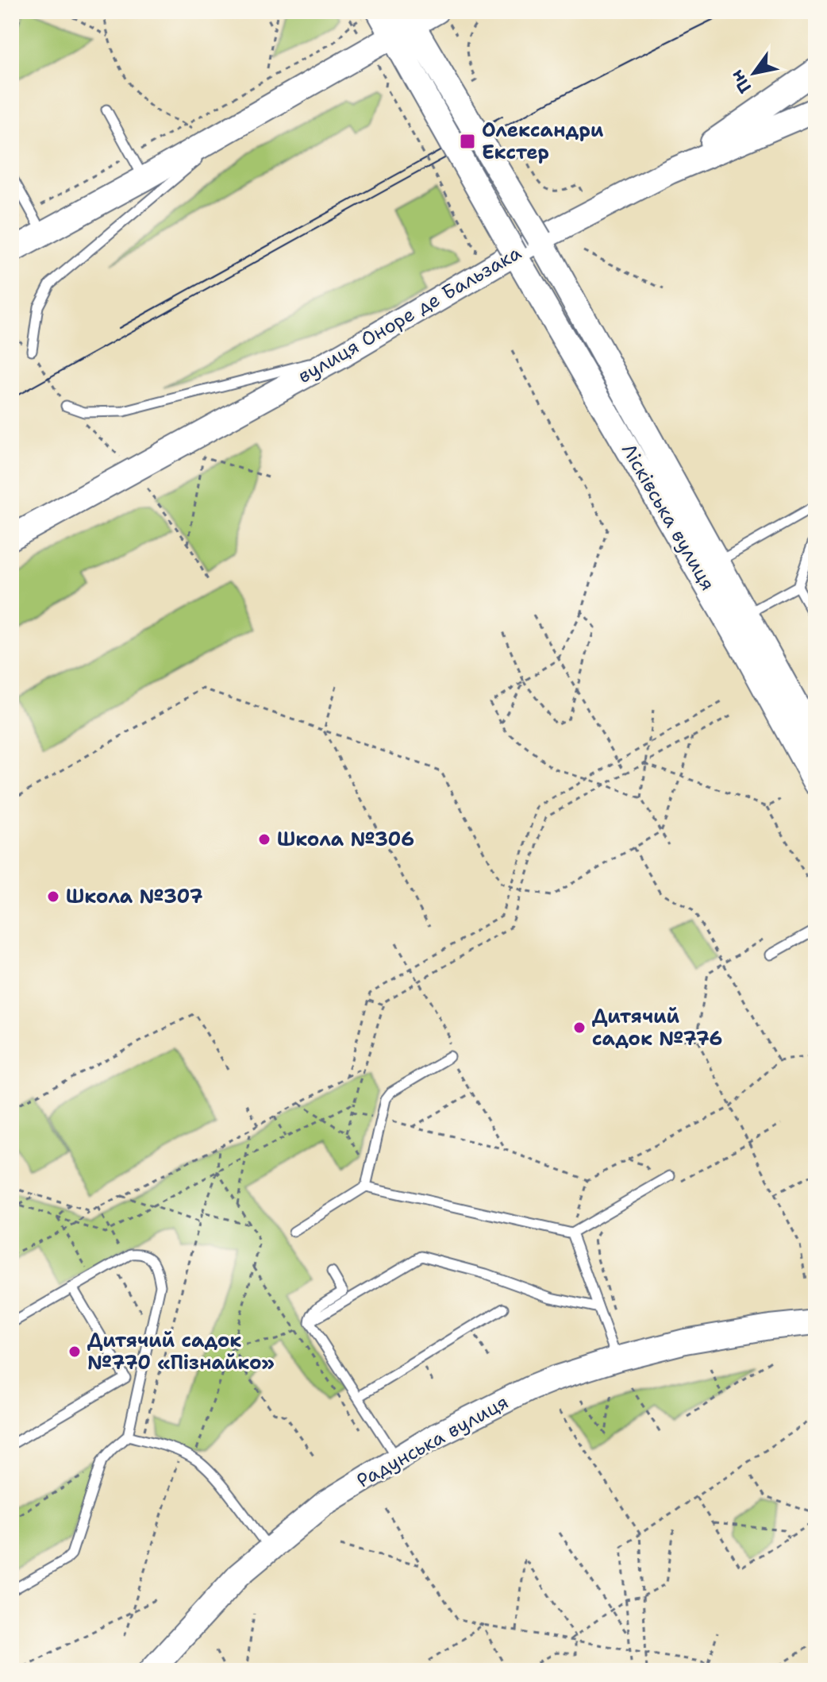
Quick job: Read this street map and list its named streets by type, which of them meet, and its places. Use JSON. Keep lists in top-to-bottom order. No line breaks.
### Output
{"streets":{"street":["вулиця Оноре де Бальзака","Лісківська вулиця","Радунська вулиця"]},"crossings":[["вулиця Оноре де Бальзака","Лісківська вулиця"]],"places":{"transit":["Олександри Екстер"],"other":["Школа №306","Школа №307","Дитячий садок №776","Дитячий садок №770 «Пізнайко»"]},"north":"bottom left"}
